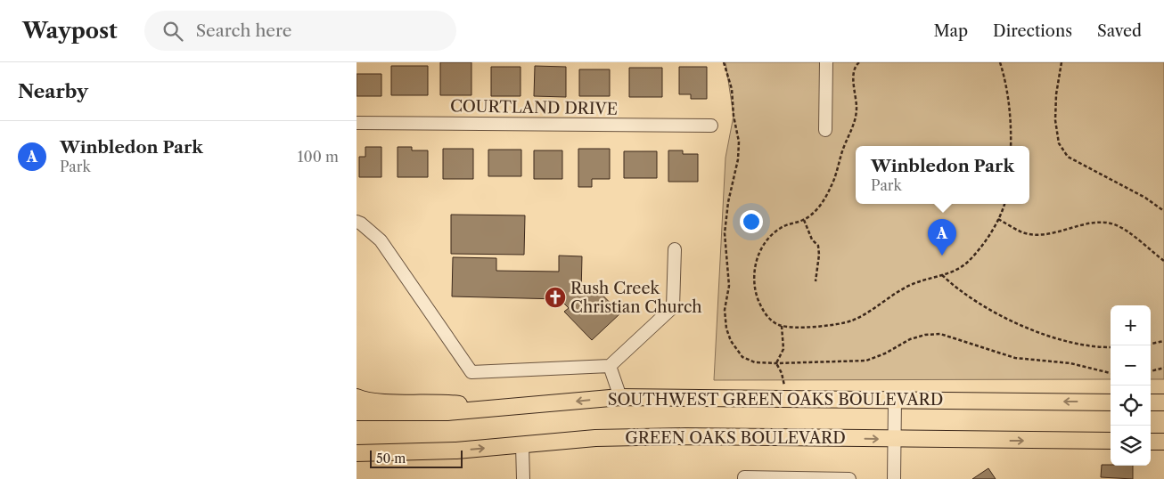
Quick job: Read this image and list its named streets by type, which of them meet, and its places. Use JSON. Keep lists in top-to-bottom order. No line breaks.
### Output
{"streets":{"main road":["SOUTHWEST GREEN OAKS BOULEVARD","GREEN OAKS BOULEVARD"],"street":["COURTLAND DRIVE"]},"one_way":["SOUTHWEST GREEN OAKS BOULEVARD","GREEN OAKS BOULEVARD"],"places":{"church":["Rush Creek Christian Church"]},"scale_bar":"50 m","page":{"header":"Waypost","search":"Search here","nav":["Map","Directions","Saved"],"heading":"Nearby","list":[{"mark":"A","name":"Winbledon Park","note":"Park","value":"100 m"}],"popup":["Winbledon Park","Park"],"pins":"A","map_buttons":["+","−"],"scale":"50 m"}}
